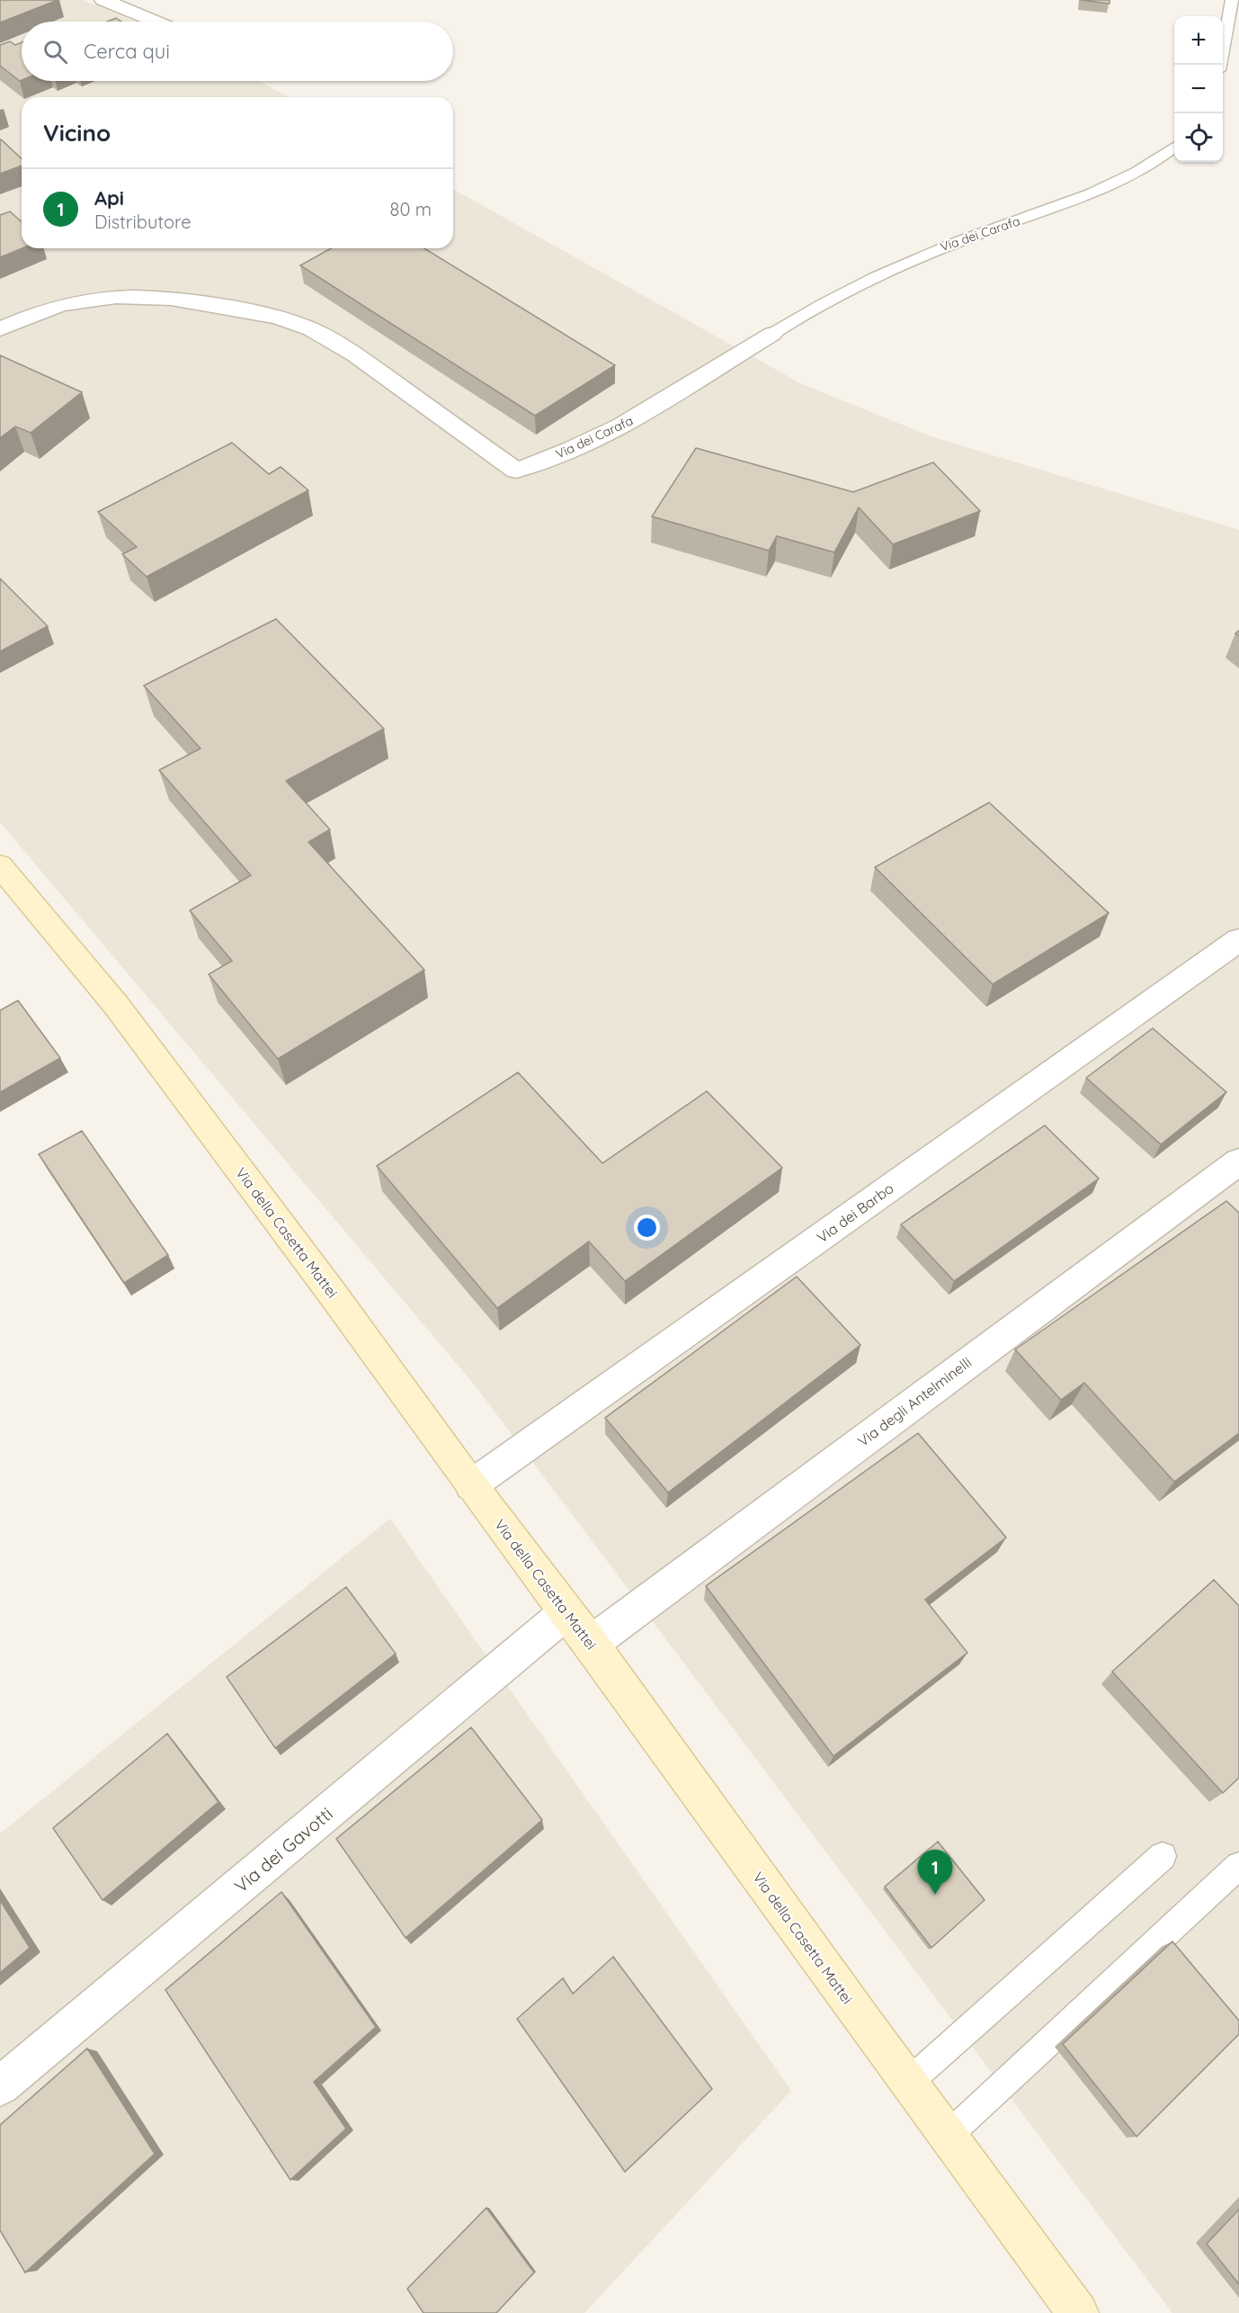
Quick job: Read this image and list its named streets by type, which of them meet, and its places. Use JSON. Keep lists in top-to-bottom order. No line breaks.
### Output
{"streets":{"main road":["Via della Casetta Mattei"],"street":["Via dei Carafa","Via dei Barbo","Via degli Antelminelli","Via dei Gavotti"]},"crossings":[["Via dei Barbo","Via della Casetta Mattei"],["Via della Casetta Mattei","Via degli Antelminelli"],["Via della Casetta Mattei","Via dei Gavotti"]],"page":{"map_buttons":["+","−"],"search":"Cerca qui","heading":"Vicino","list":[{"mark":"1","name":"Api","note":"Distributore","value":"80 m"}],"pins":"1"}}
